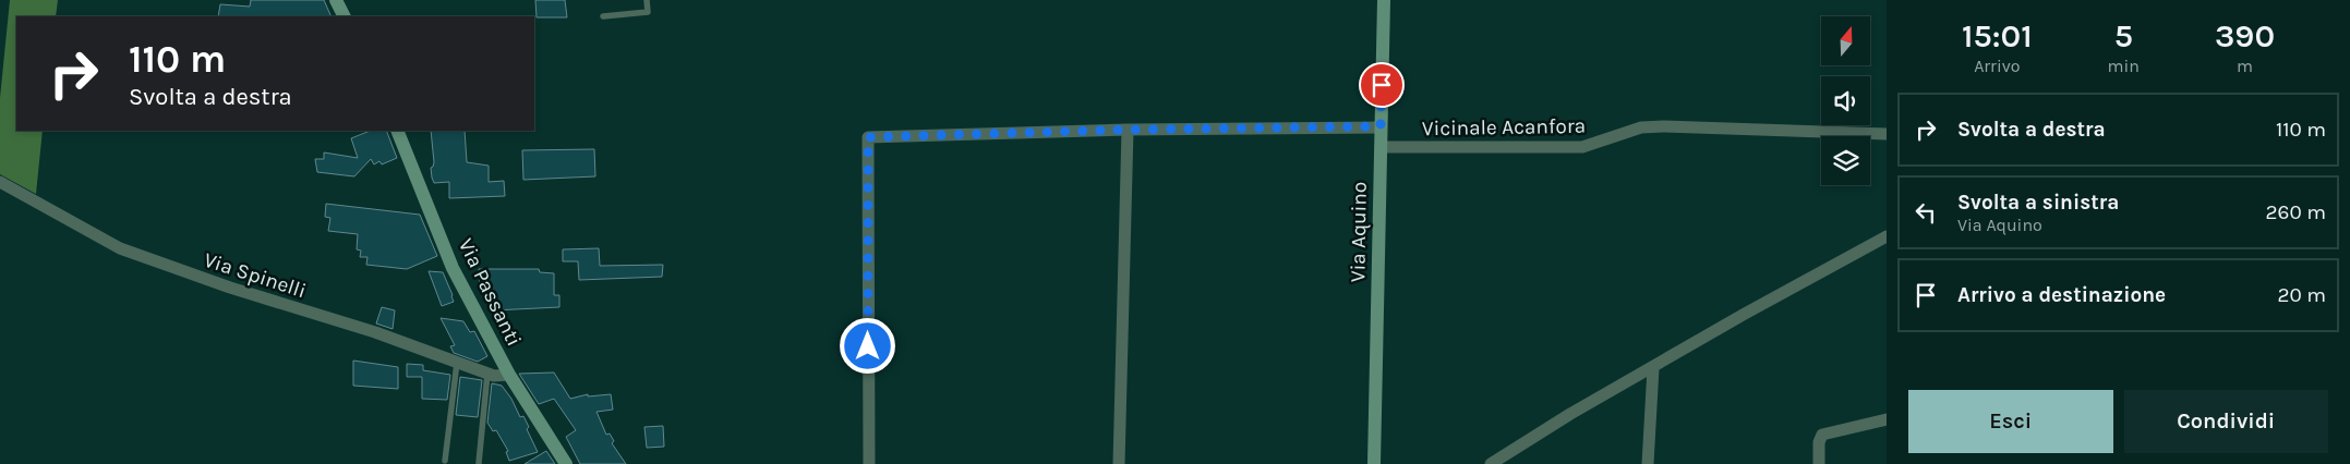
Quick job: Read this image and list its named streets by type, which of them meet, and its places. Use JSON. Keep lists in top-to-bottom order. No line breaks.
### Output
{"streets":{"street":["Vicinale Acanfora","Via Aquino","Via Spinelli","Via Passanti"]},"crossings":[["Vicinale Acanfora","Via Aquino"],["Via Spinelli","Via Passanti"]],"north":"top","page":{"eta":["15:01","Arrivo","5","min","390","m"],"turn":["110 m","Svolta a destra"],"list":[{"name":"Svolta a destra","value":"110 m"},{"name":"Svolta a sinistra","note":"Via Aquino","value":"260 m"},{"name":"Arrivo a destinazione","value":"20 m"}],"buttons":["Esci","Condividi"]}}
